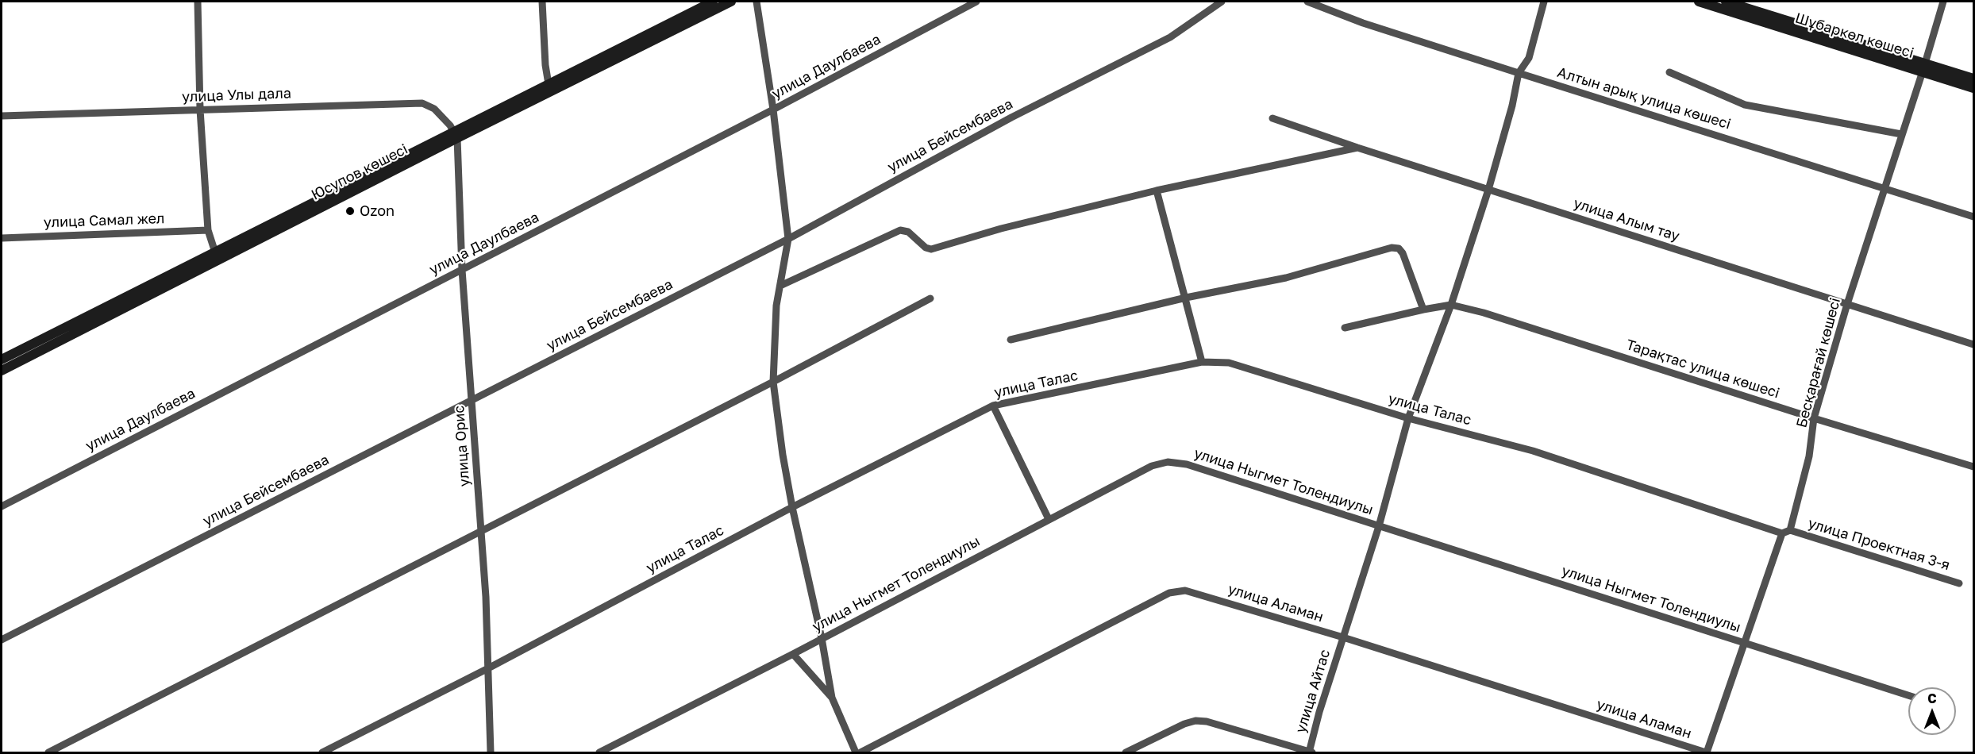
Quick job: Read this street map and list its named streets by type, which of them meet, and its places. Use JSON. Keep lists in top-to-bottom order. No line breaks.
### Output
{"streets":{"street":["Шұбаркөл көшесі","улица Даулбаева","улица Улы дала","Алтын арық улица көшесі","улица Бейсембаева","Юсупов көшесі","улица Алым тау","улица Самал жел","Бесқарағай көшесі","Тарақтас улица көшесі","улица Талас","улица Орис","улица Ныгмет Толендиулы","улица Проектная 3-я","улица Аламан","улица Айтас"]},"crossings":[["Шұбаркөл көшесі","Бесқарағай көшесі"],["улица Даулбаева","улица Орис"],["улица Улы дала","Юсупов көшесі"],["улица Улы дала","улица Орис"],["Алтын арық улица көшесі","Бесқарағай көшесі"],["Алтын арық улица көшесі","улица Айтас"],["улица Бейсембаева","улица Орис"],["Юсупов көшесі","улица Орис"],["улица Алым тау","Бесқарағай көшесі"],["улица Алым тау","улица Айтас"],["Бесқарағай көшесі","Тарақтас улица көшесі"],["Бесқарағай көшесі","улица Проектная 3-я"],["Тарақтас улица көшесі","улица Айтас"],["улица Талас","улица Орис"],["улица Талас","улица Айтас"],["улица Ныгмет Толендиулы","улица Айтас"],["улица Аламан","улица Айтас"]],"places":["Ozon"],"north":"top"}
